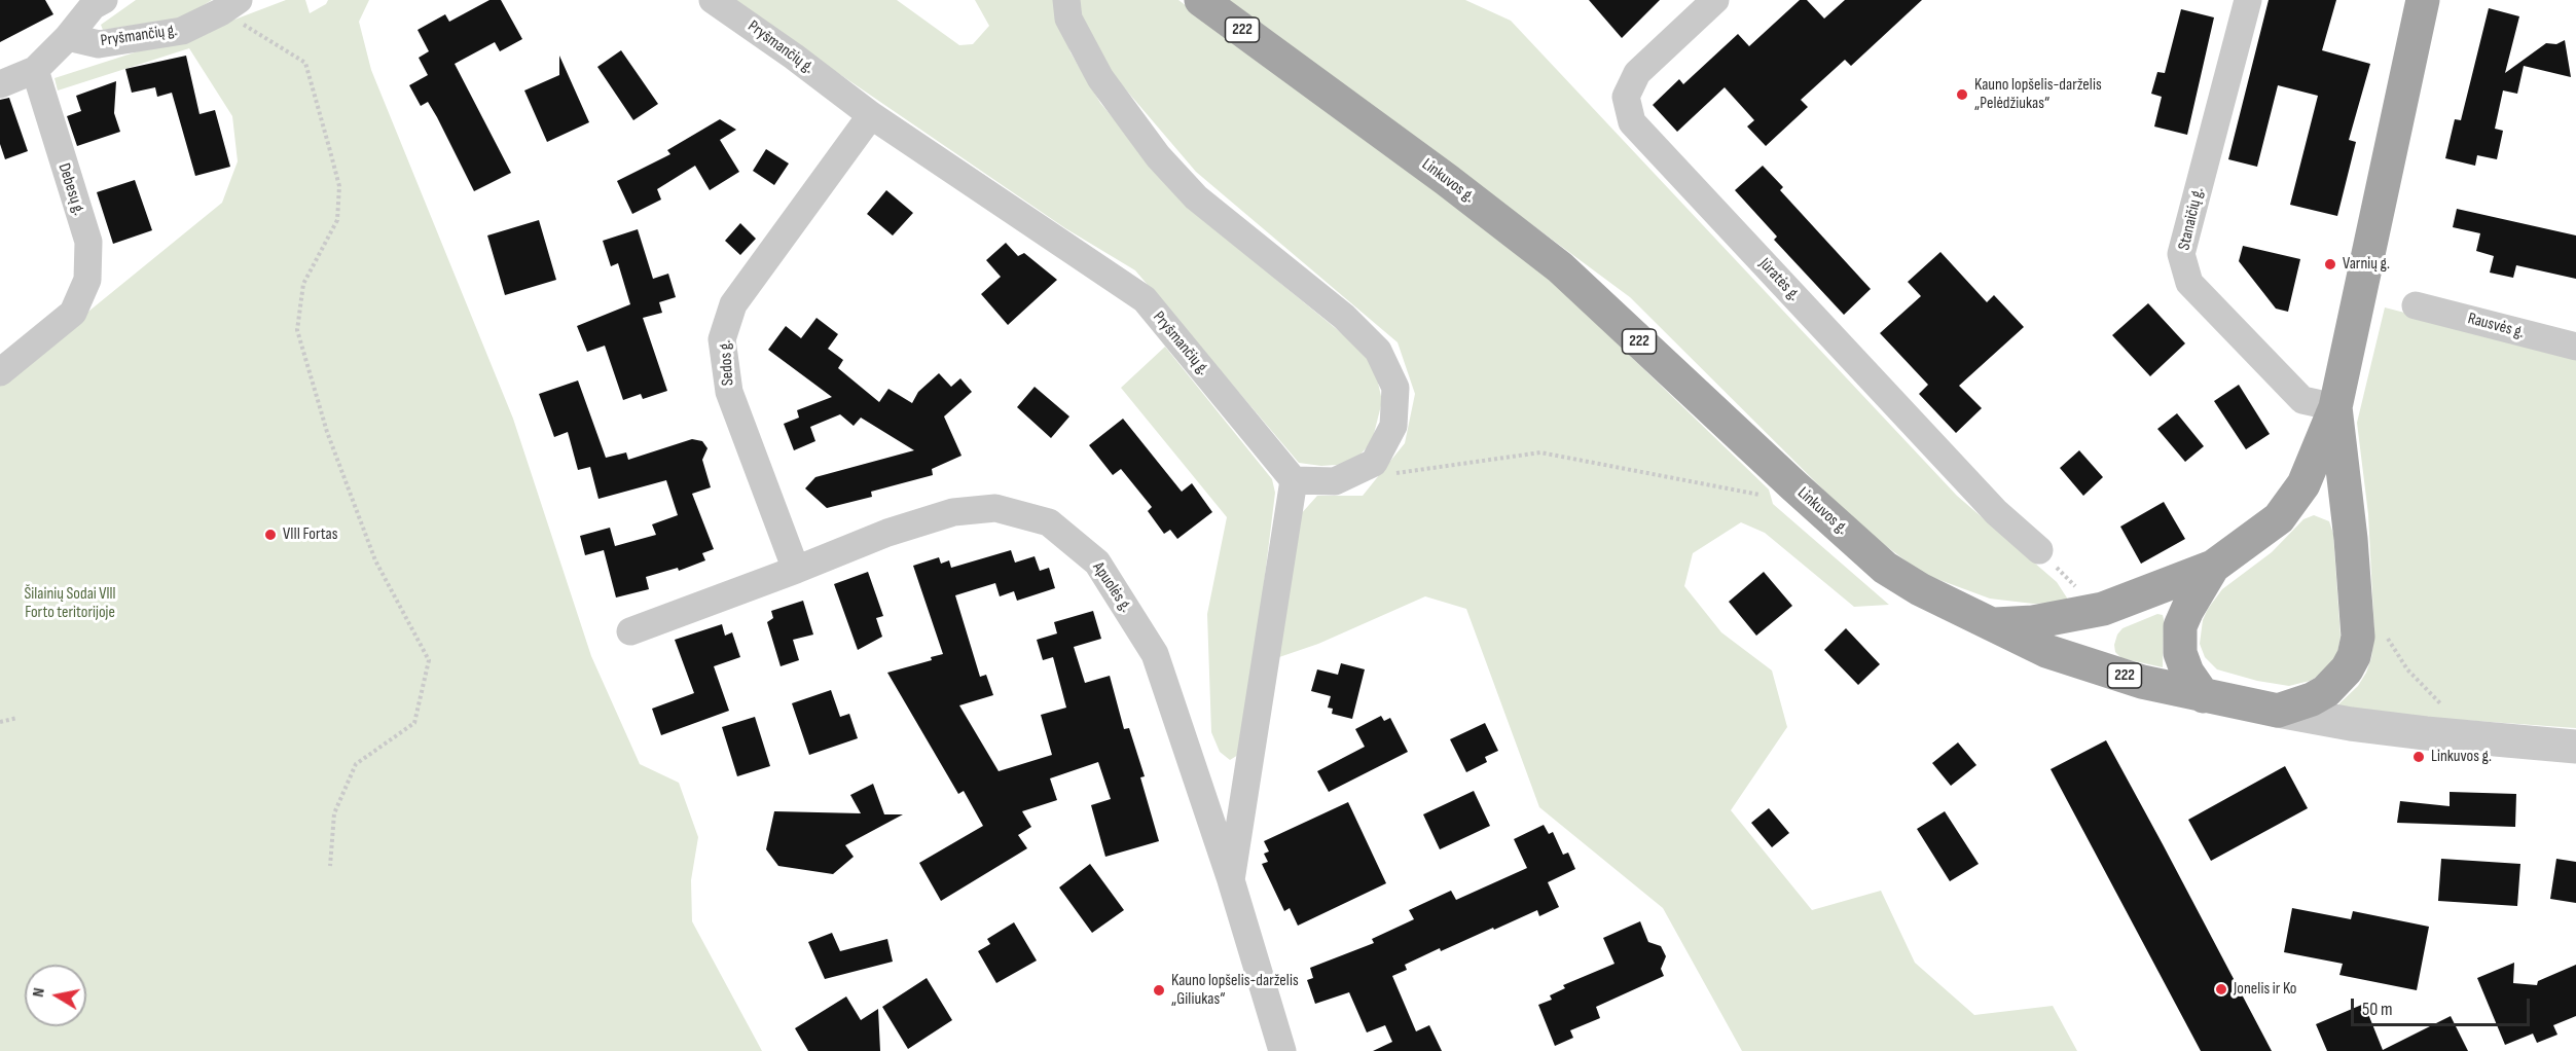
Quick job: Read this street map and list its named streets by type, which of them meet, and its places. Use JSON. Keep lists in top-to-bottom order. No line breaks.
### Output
{"streets":{"main road":["222","Linkuvos g."],"street":["Pryšmančių g.","Debesų g.","Stanaičių g.","Jūratės g.","Rausvės g.","Sedos g.","Apuolės g."]},"crossings":[["Pryšmančių g.","Sedos g."],["Sedos g.","Apuolės g."]],"parks":["Šilainių Sodai Vlll Forto teritorijoje"],"places":["Kauno lopšelis-darželis „Pelėdžiukas“","Varnių g.","VIII Fortas","Linkuvos g.","Jonelis ir Ko","Kauno lopšelis-darželis „Giliukas“"],"scale_bar":"50 m","north":"left"}
